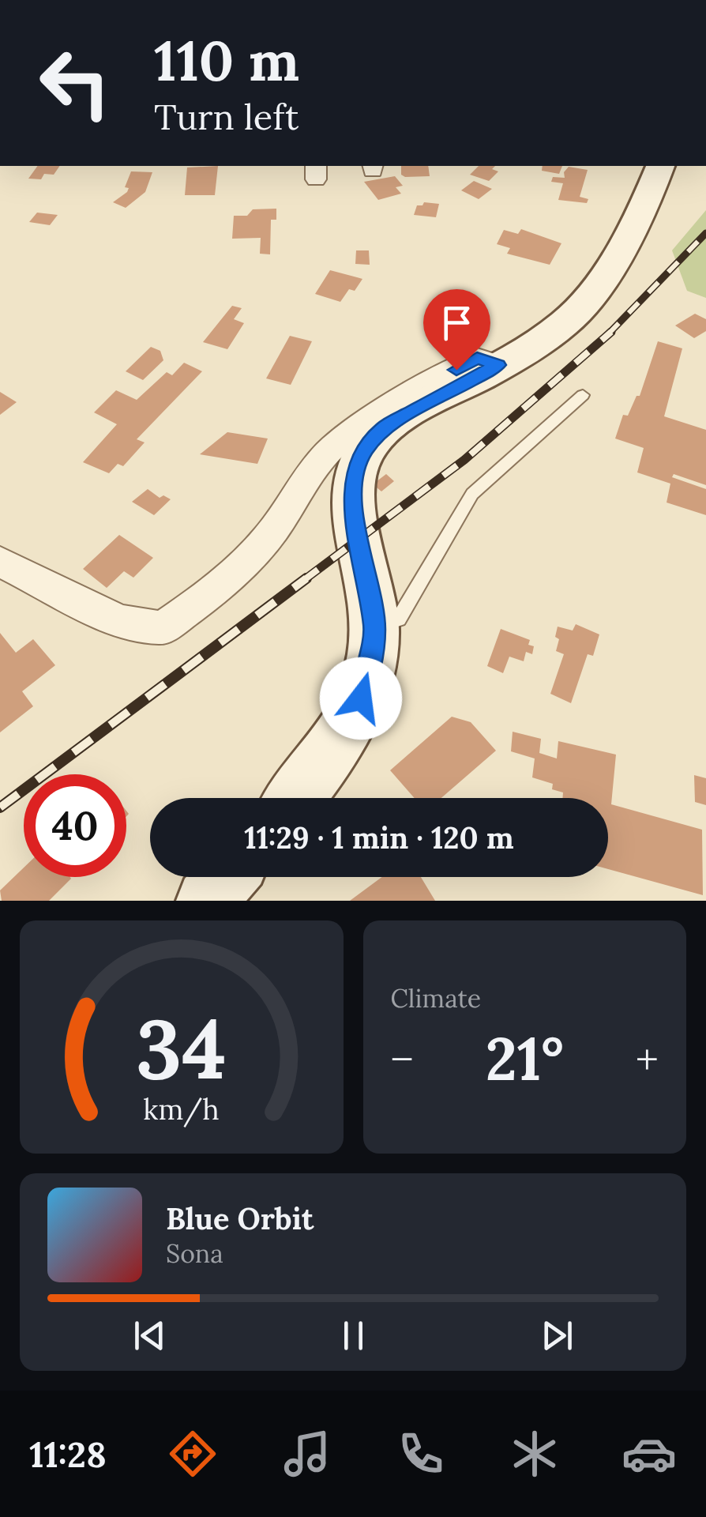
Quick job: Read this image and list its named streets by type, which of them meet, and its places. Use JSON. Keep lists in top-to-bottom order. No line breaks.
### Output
{"page":{"turn":["110 m","Turn left"],"limit":"40","trip":"11:29 · 1 min · 120 m","tile":"Climate","heat":["−","21°","+"],"song":["Blue Orbit","Sona"],"tabs":"11:28","gauge":["34","km/h"]}}
